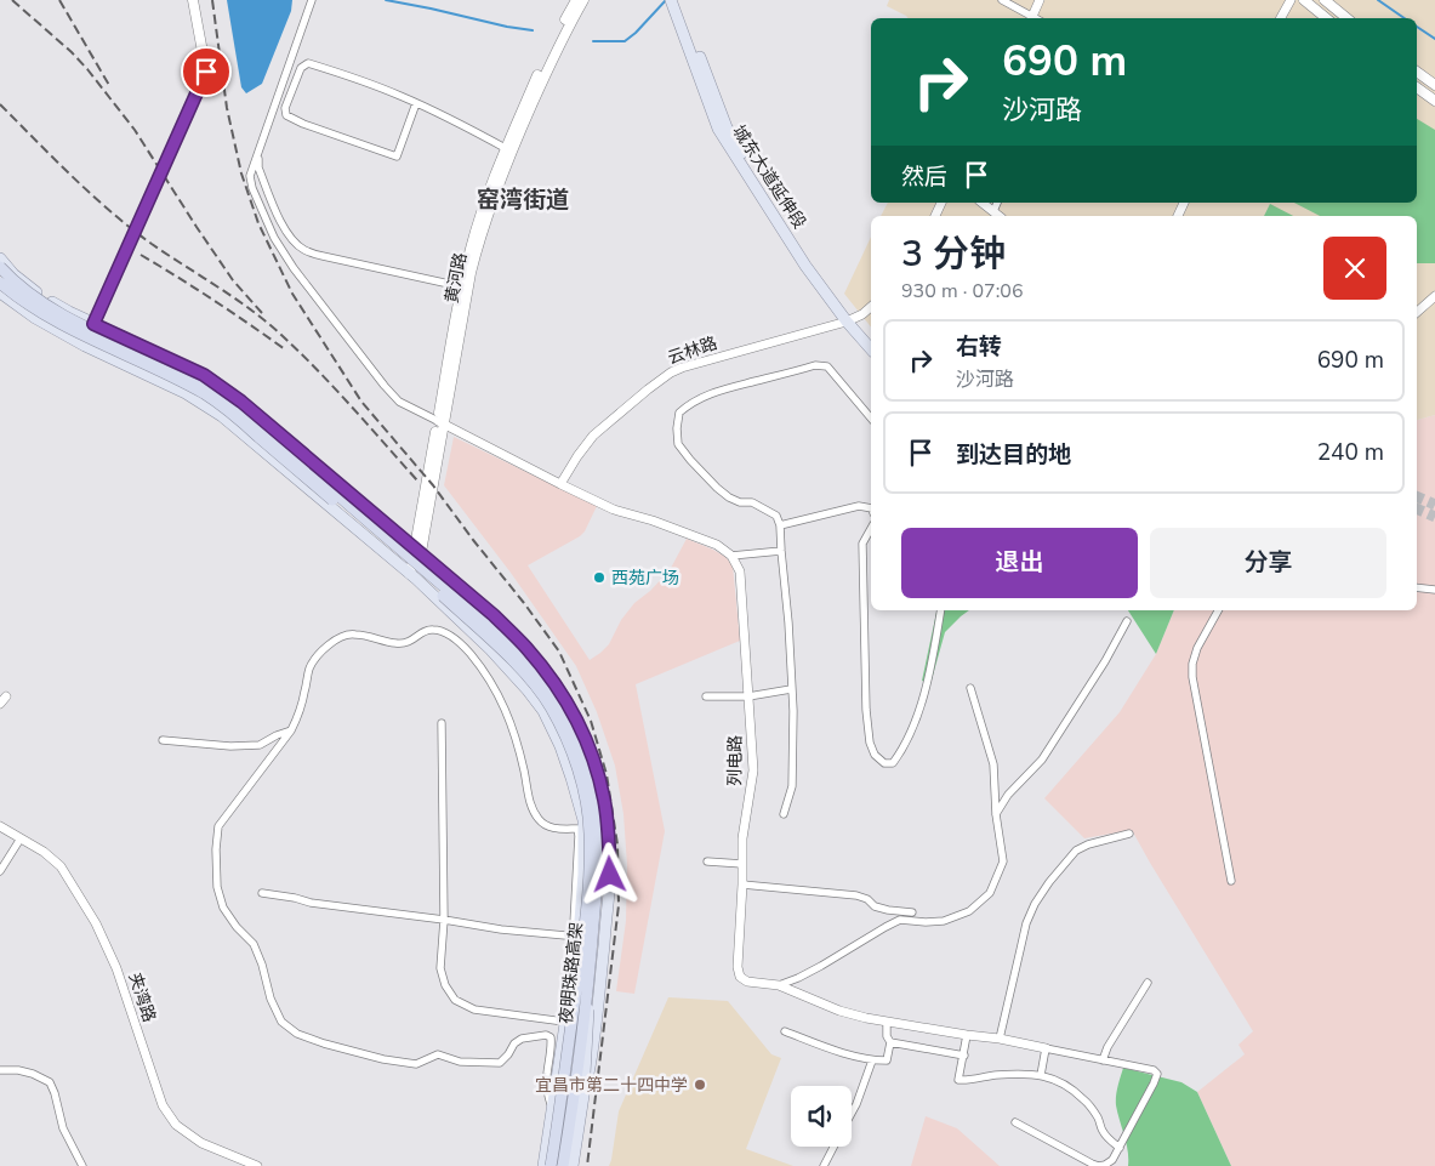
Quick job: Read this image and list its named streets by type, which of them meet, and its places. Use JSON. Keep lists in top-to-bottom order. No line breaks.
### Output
{"streets":{"highway":["夜明珠路高架"],"main road":["城东大道延伸段","黄河路"],"street":["云林路","列电路","夹湾路"]},"crossings":[["城东大道延伸段","云林路"]],"districts":["窑湾街道"],"places":["西苑广场","宜昌市第二十四中学"],"page":{"turn":["690 m","沙河路"],"then":"然后","heading":["3 分钟","930 m · 07:06"],"list":[{"name":"右转","note":"沙河路","value":"690 m"},{"name":"到达目的地","value":"240 m"}],"buttons":["退出","分享"]}}
